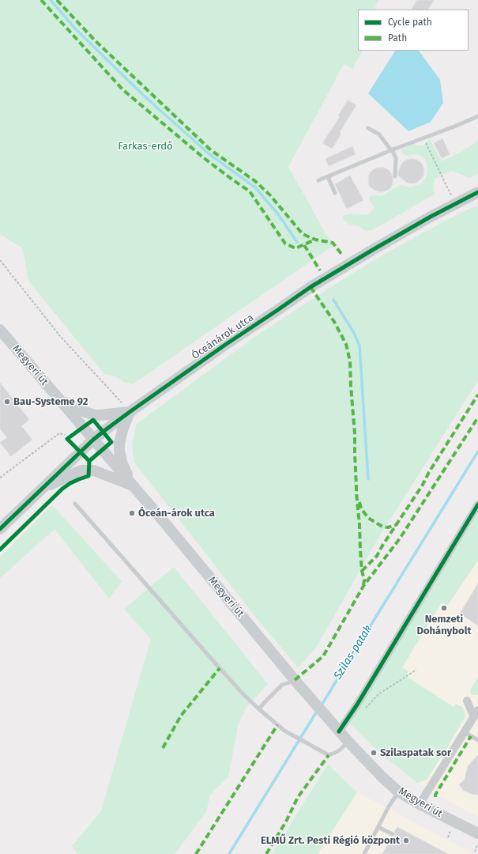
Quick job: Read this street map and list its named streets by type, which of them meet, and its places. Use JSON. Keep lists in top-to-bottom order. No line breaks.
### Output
{"streets":{"main road":["Óceánárok utca","Megyeri út"]},"crossings":[["Óceánárok utca","Megyeri út"]],"water":["Szilas-patak"],"parks":["Farkas-erdő"],"places":["Bau-Systeme 92","Óceán-árok utca","Nemzeti Dohánybolt","Szilaspatak sor","ELMŰ Zrt. Pesti Régió központ"],"legend":["Cycle path","Path"]}
